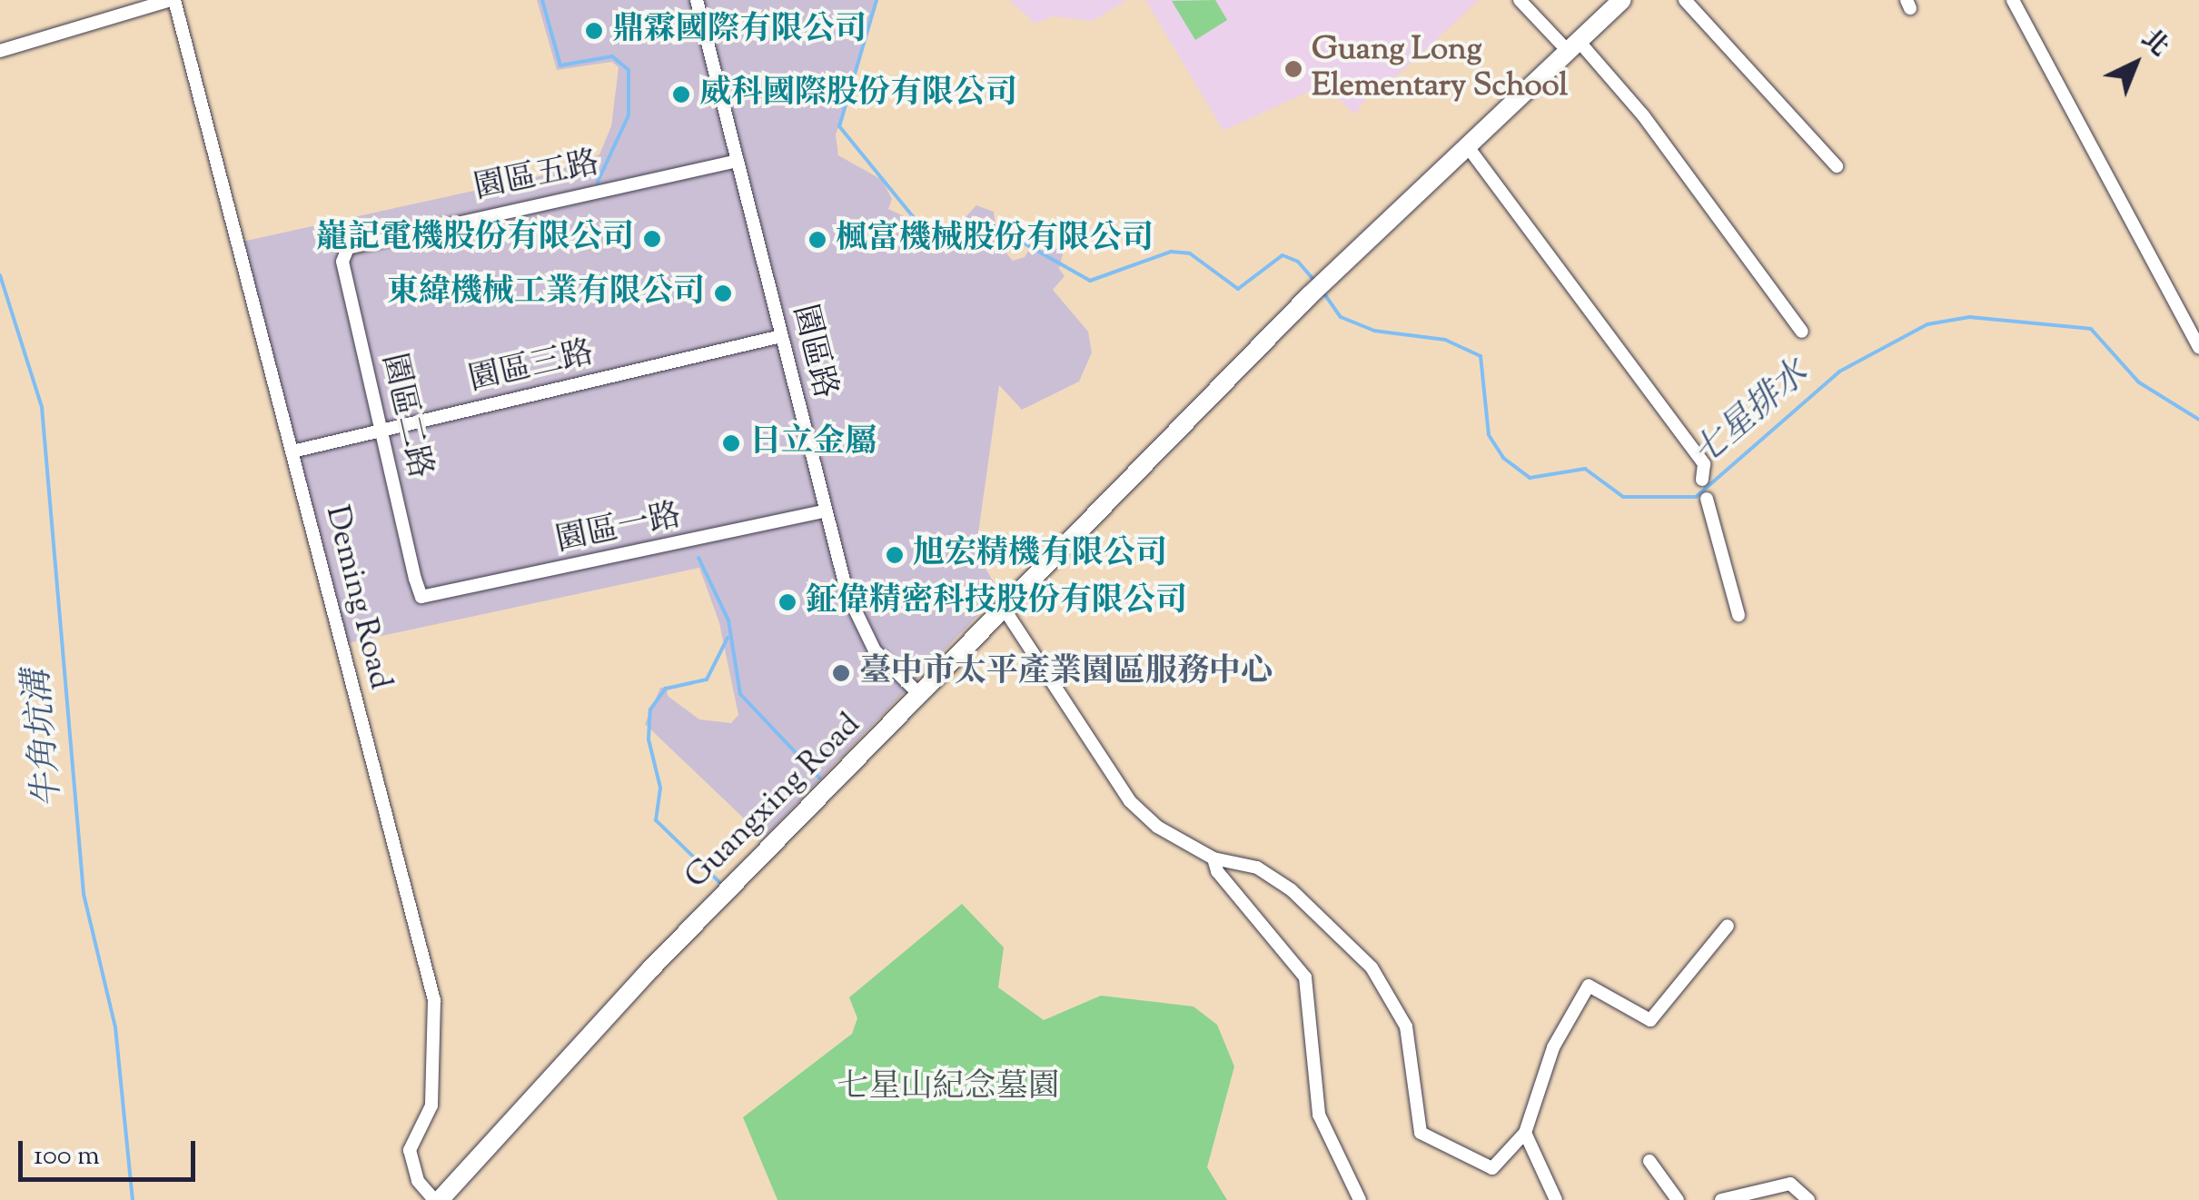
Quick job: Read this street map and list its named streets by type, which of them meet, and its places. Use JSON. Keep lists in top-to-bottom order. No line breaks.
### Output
{"streets":{"main road":["Guangxing Road"],"street":["園區五路","園區路","園區三路","園區二路","園區一路","Deming Road"]},"crossings":[["園區五路","園區路"],["園區五路","園區二路"],["園區路","園區三路"],["園區路","園區一路"],["園區路","Guangxing Road"],["園區三路","園區二路"],["園區三路","Deming Road"],["園區二路","園區一路"],["Deming Road","Guangxing Road"]],"water":["七星排水","牛角坑溝"],"parks":["七星山紀念墓園"],"places":["鼎霖國際有限公司","Guang Long Elementary School","威科國際股份有限公司","巃記電機股份有限公司","楓富機械股份有限公司","東緯機械工業有限公司","日立金屬","旭宏精機有限公司","鉦偉精密科技股份有限公司","臺中市太平產業園區服務中心"],"scale_bar":"100 m","north":"top right"}
